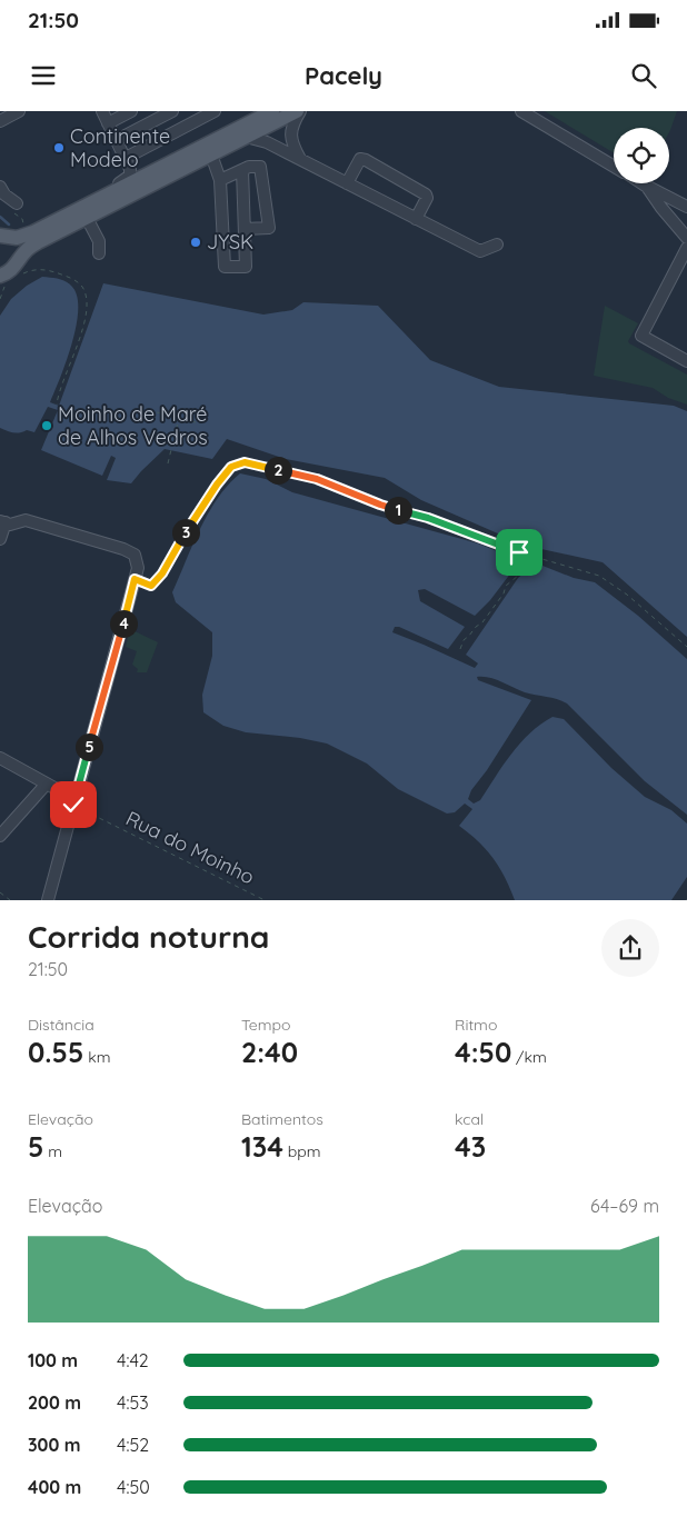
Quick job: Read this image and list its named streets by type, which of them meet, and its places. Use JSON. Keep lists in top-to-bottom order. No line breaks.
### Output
{"streets":{"path":["Rua do Moinho"]},"places":["Continente Modelo","JYSK","Moinho de Maré de Alhos Vedros"],"page":{"status":"21:50","header":"Pacely","pins":["2","1","3","4","5"],"heading":["Corrida noturna","21:50"],"stats":[["Distância","0.55 km"],["Tempo","2:40"],["Ritmo","4:50 /km"],["Elevação","5 m"],["Batimentos","134 bpm"],["kcal","43"]],"chart":["Elevação","64–69 m"],"list":[{"name":"100 m","note":"4:42"},{"name":"200 m","note":"4:53"},{"name":"300 m","note":"4:52"},{"name":"400 m","note":"4:50"}]}}
